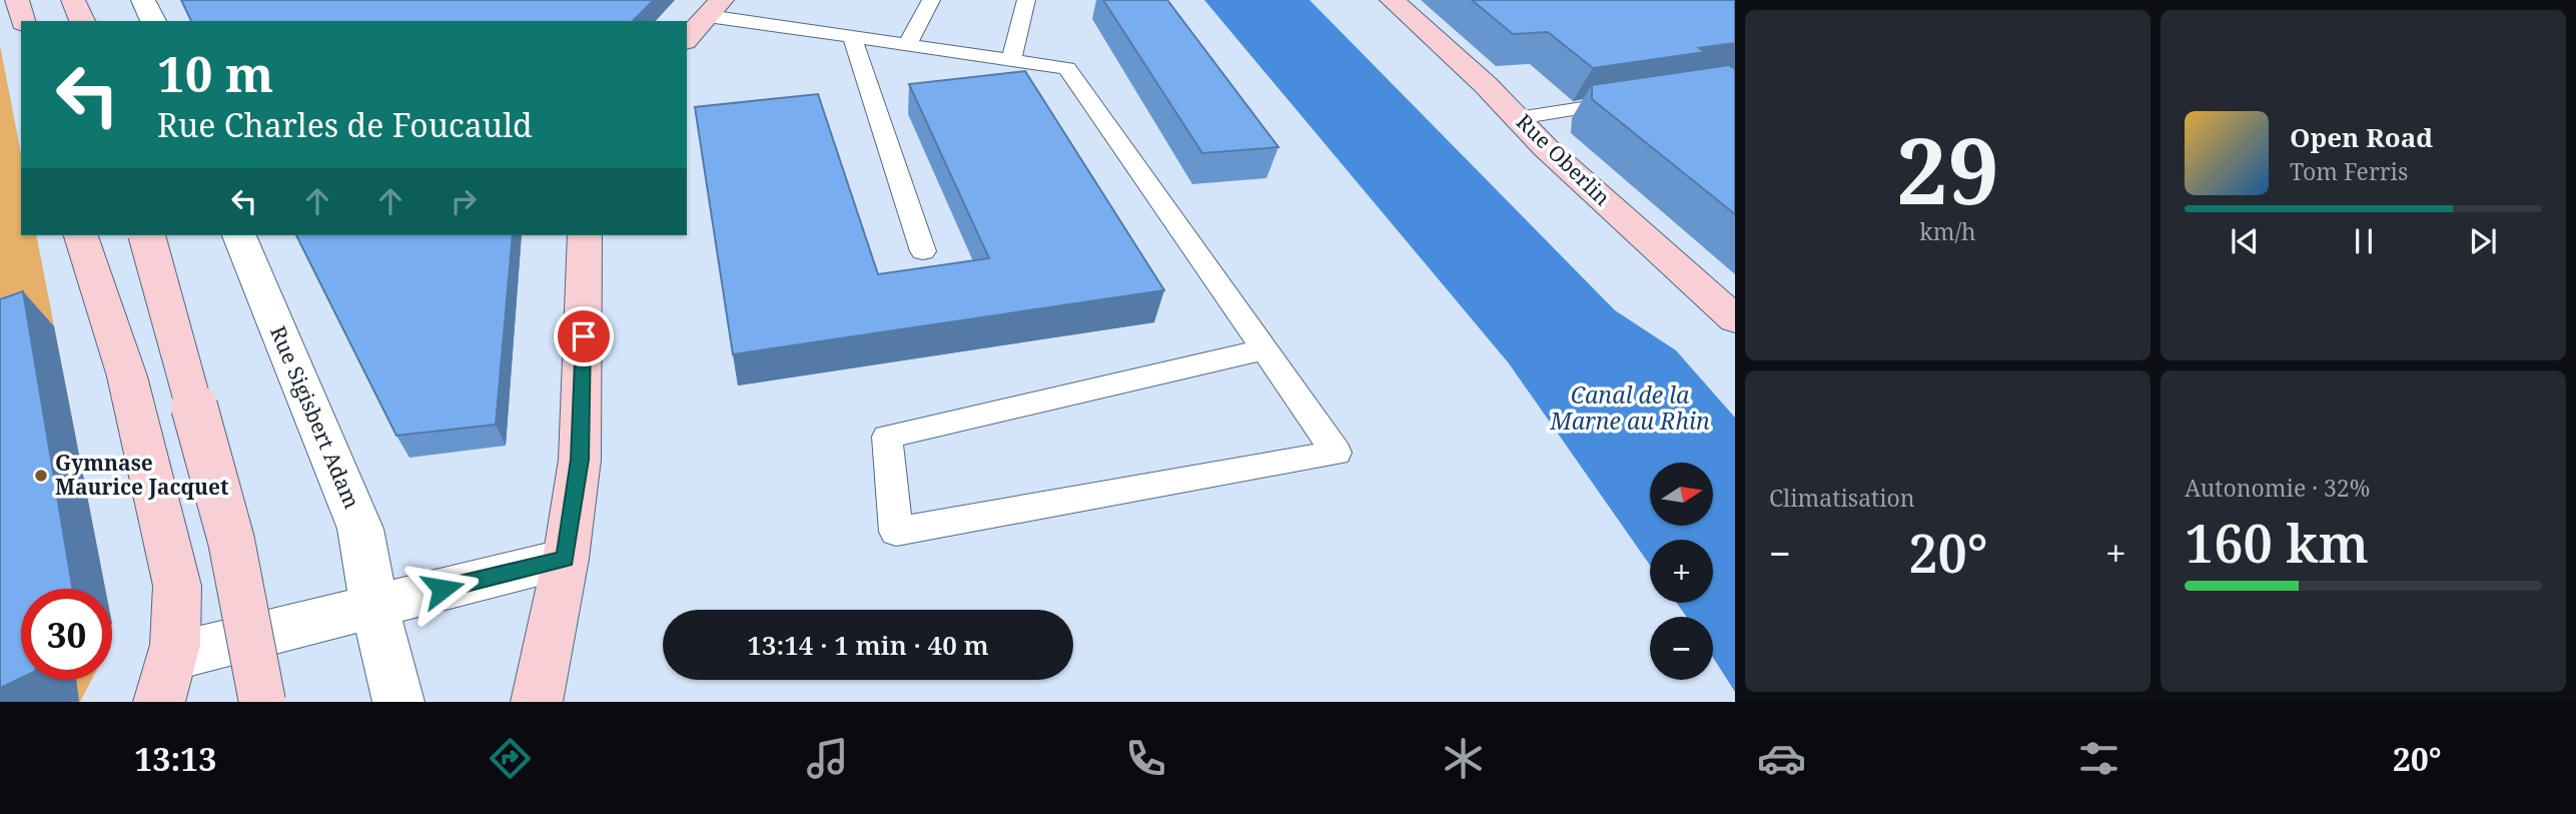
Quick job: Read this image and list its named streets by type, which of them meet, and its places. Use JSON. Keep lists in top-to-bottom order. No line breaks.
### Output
{"streets":{"main road":["Rue Oberlin"],"street":["Rue Sigisbert Adam"]},"water":["Canal de la Marne au Rhin"],"places":["Gymnase Maurice Jacquet"],"north":"right","page":{"tile":[["29","km/h"],"Climatisation",["Autonomie · 32%","160 km"]],"turn":["10 m","Rue Charles de Foucauld"],"song":["Open Road","Tom Ferris"],"map_buttons":["+","−"],"heat":["−","20°","+"],"limit":"30","trip":"13:14 · 1 min · 40 m","tabs":["13:13","20°"]}}
